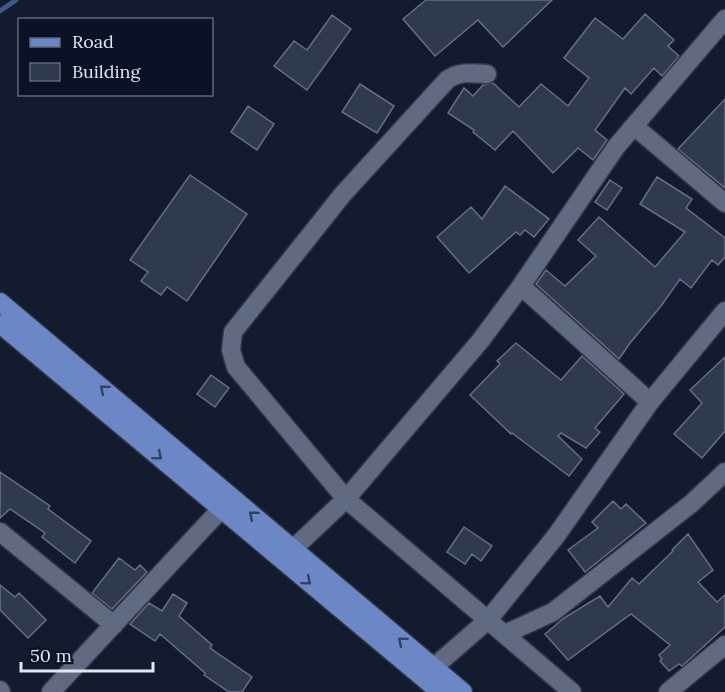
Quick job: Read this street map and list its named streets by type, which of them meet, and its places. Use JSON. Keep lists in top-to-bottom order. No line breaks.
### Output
{"legend":["Road","Building"],"scale_bar":"50 m"}
